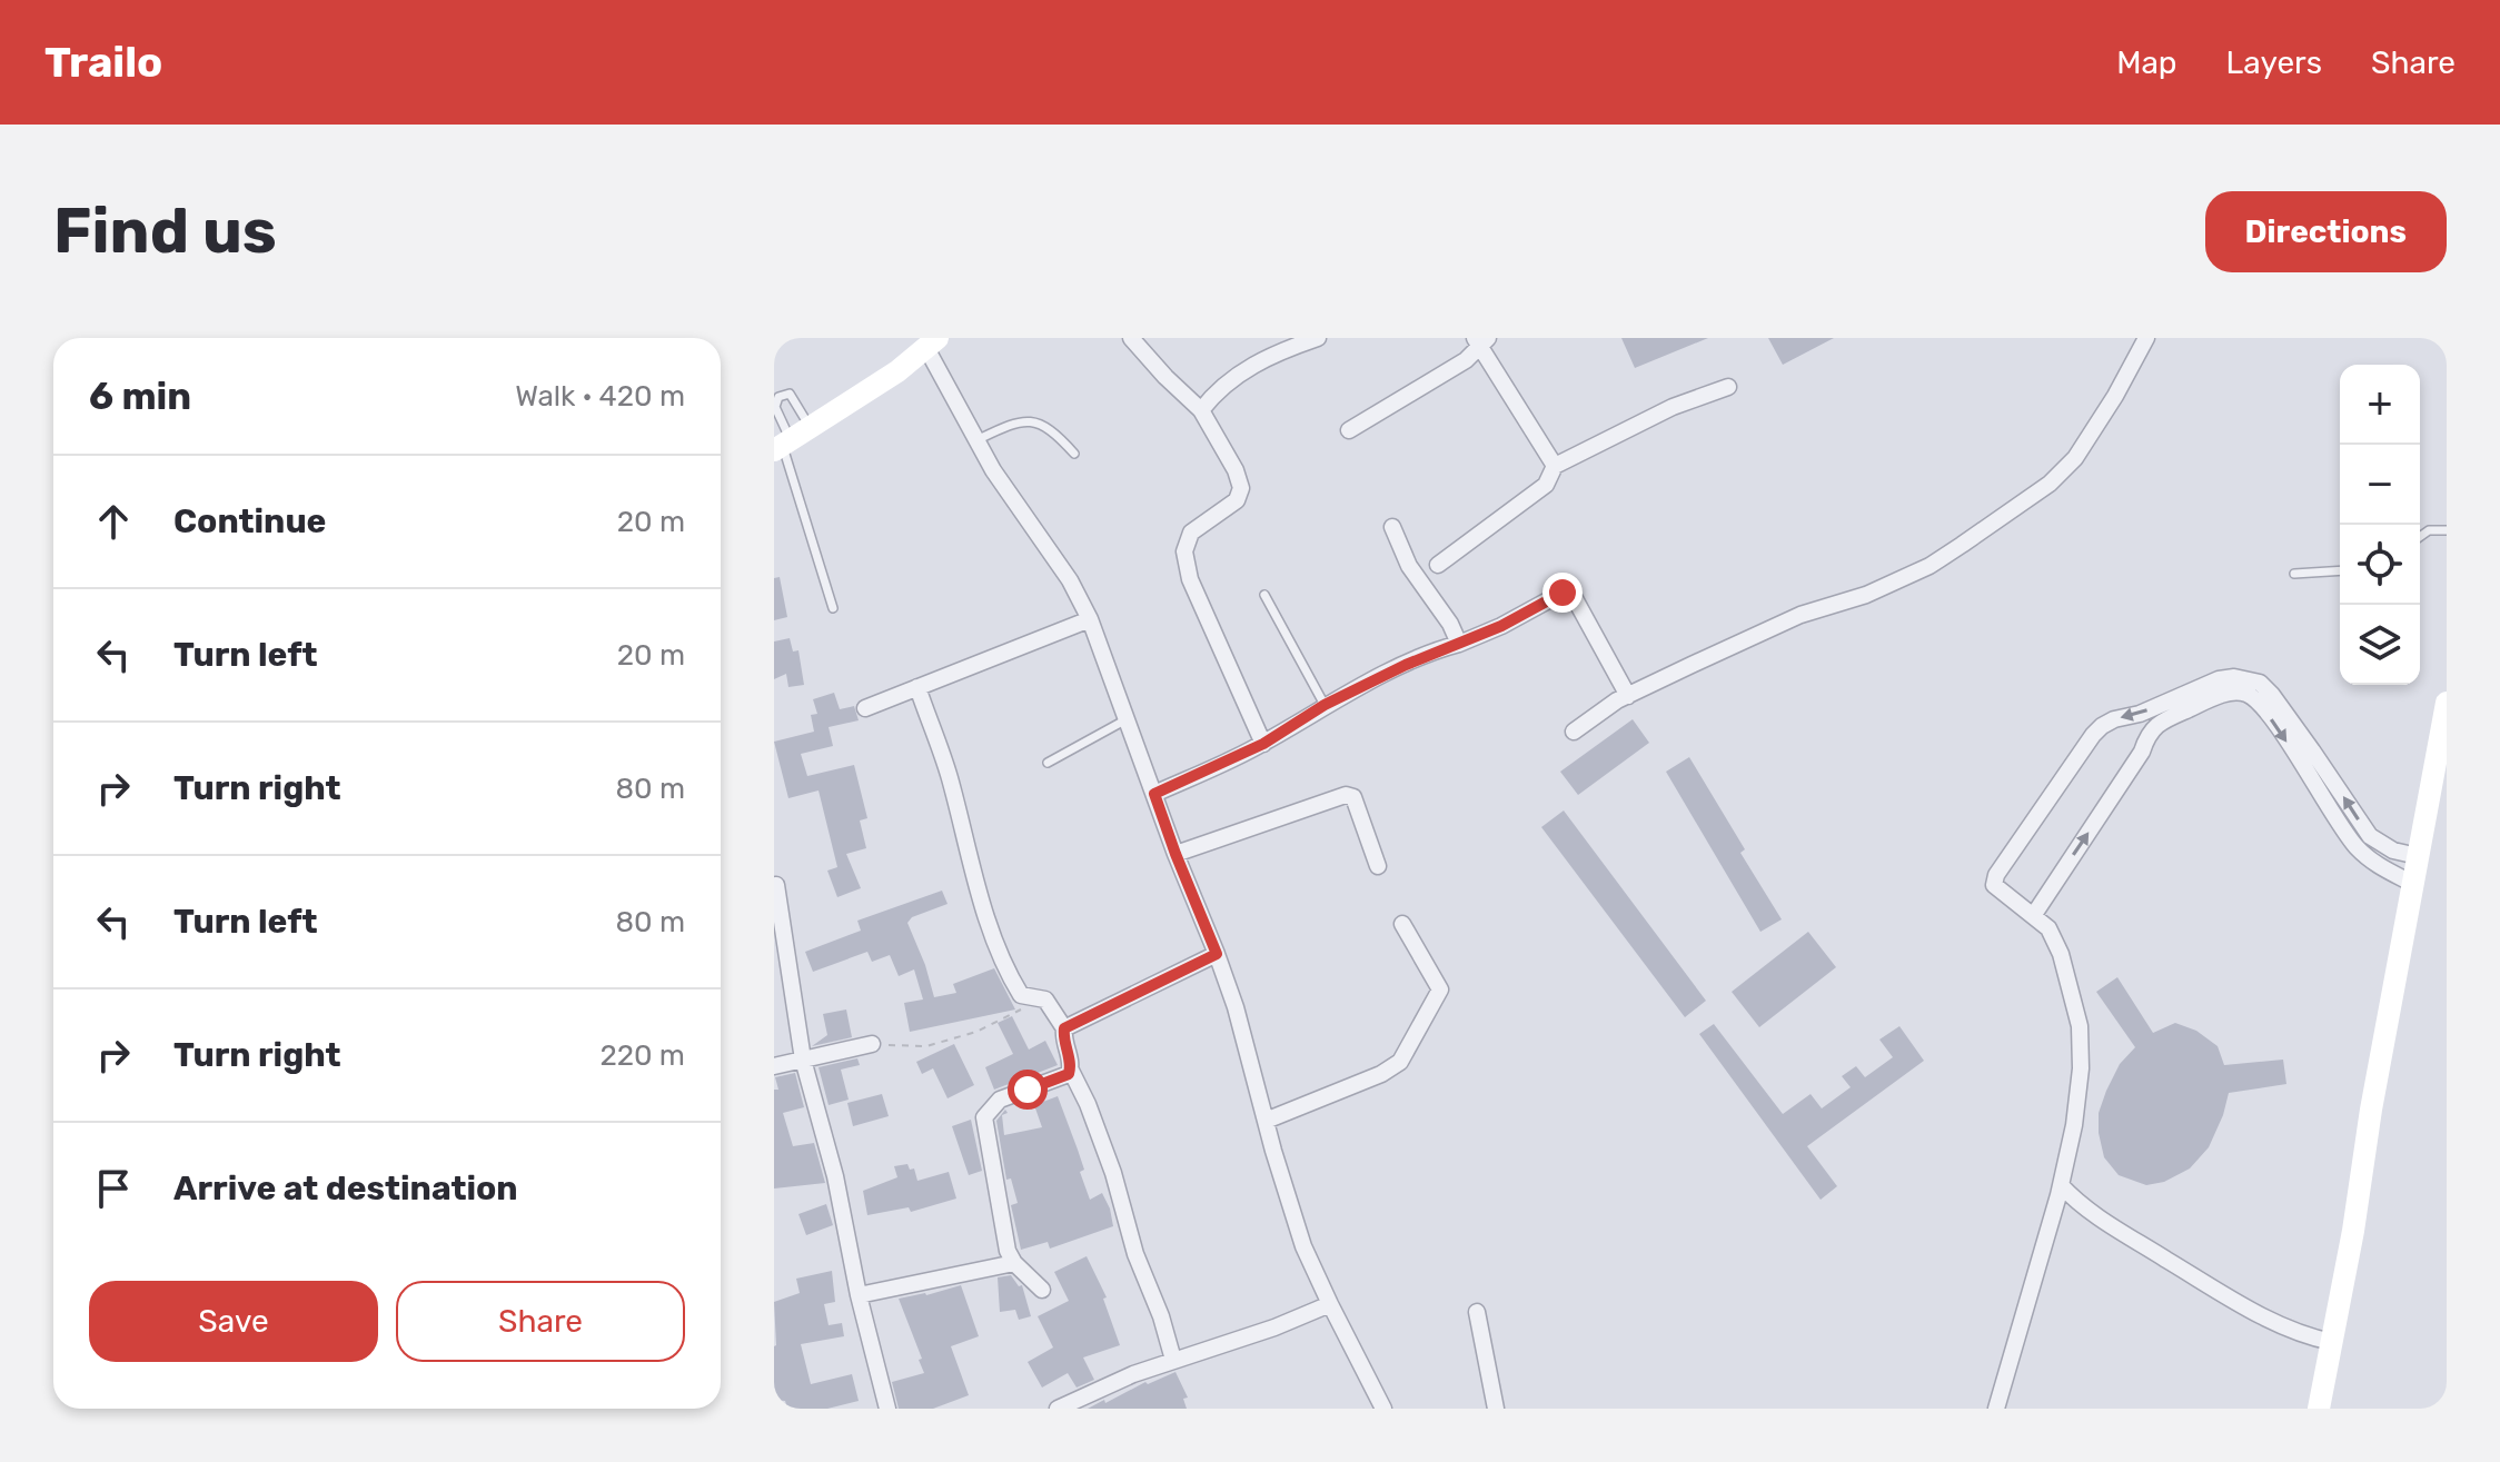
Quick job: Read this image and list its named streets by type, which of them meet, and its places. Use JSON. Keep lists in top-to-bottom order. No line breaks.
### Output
{"page":{"header":"Trailo","nav":["Map","Layers","Share"],"buttons":["Directions",["Save","Share"]],"title":"Find us","heading":["6 min","Walk · 420 m"],"map_buttons":["+","−"],"list":[["Continue","20 m"],["Turn left","20 m"],["Turn right","80 m"],["Turn left","80 m"],["Turn right","220 m"],"Arrive at destination"]}}
